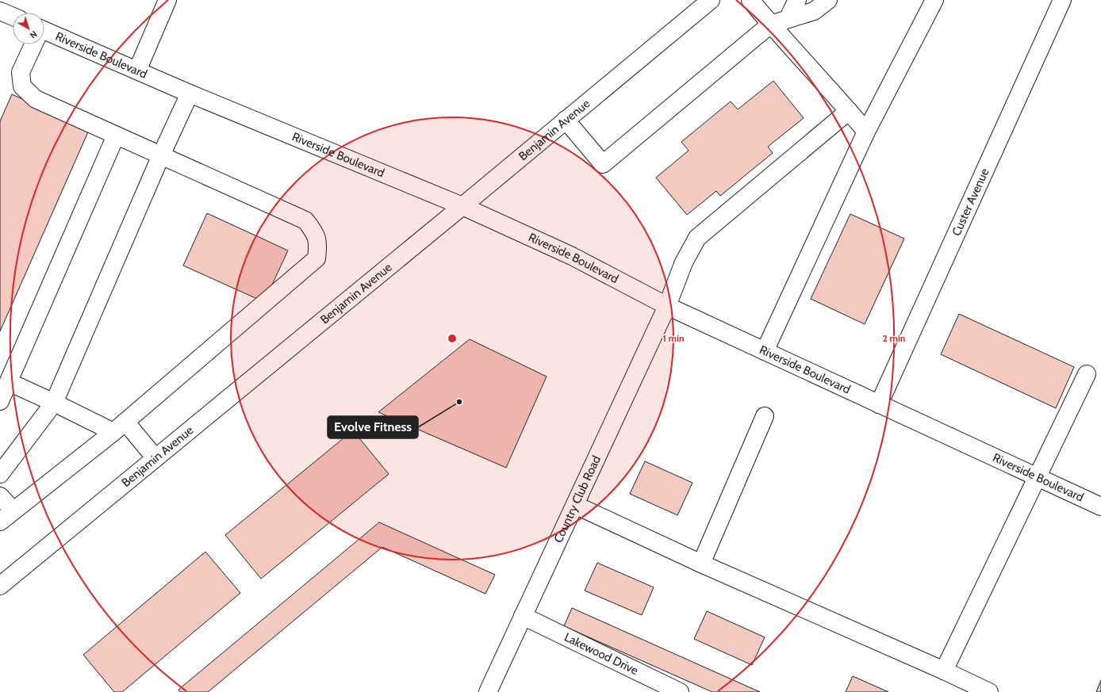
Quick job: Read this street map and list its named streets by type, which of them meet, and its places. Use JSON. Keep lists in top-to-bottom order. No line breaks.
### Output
{"streets":{"main road":["Riverside Boulevard","Benjamin Avenue","Custer Avenue","Country Club Road","Lakewood Drive"]},"crossings":[["Riverside Boulevard","Benjamin Avenue"],["Riverside Boulevard","Custer Avenue"],["Riverside Boulevard","Country Club Road"],["Country Club Road","Lakewood Drive"]],"places":["Evolve Fitness"],"north":"bottom right","rings":["1 min","2 min"]}
